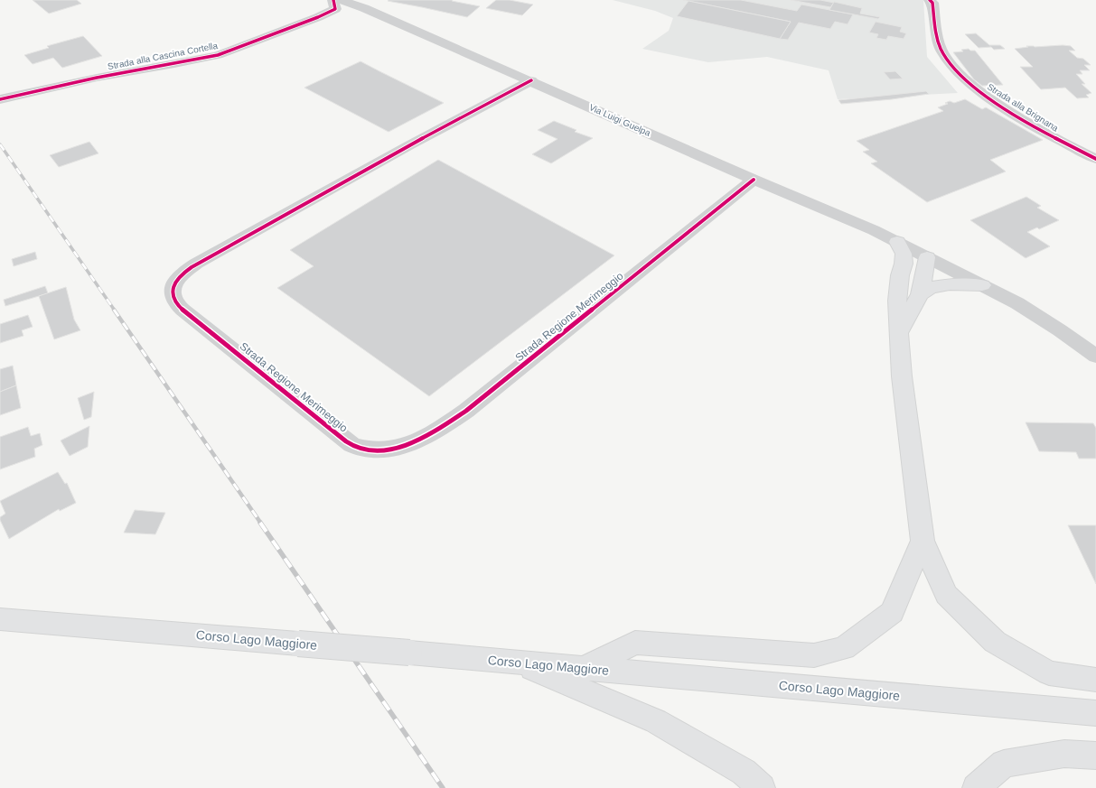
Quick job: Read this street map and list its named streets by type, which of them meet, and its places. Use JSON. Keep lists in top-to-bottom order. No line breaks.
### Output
{"streets":{"highway":["Corso Lago Maggiore"],"street":["Strada alla Cascina Cortella","Strada alla Brignana","Via Luigi Guelpa","Strada Regione Merimeggio"]},"crossings":[["Via Luigi Guelpa","Strada Regione Merimeggio"]]}
